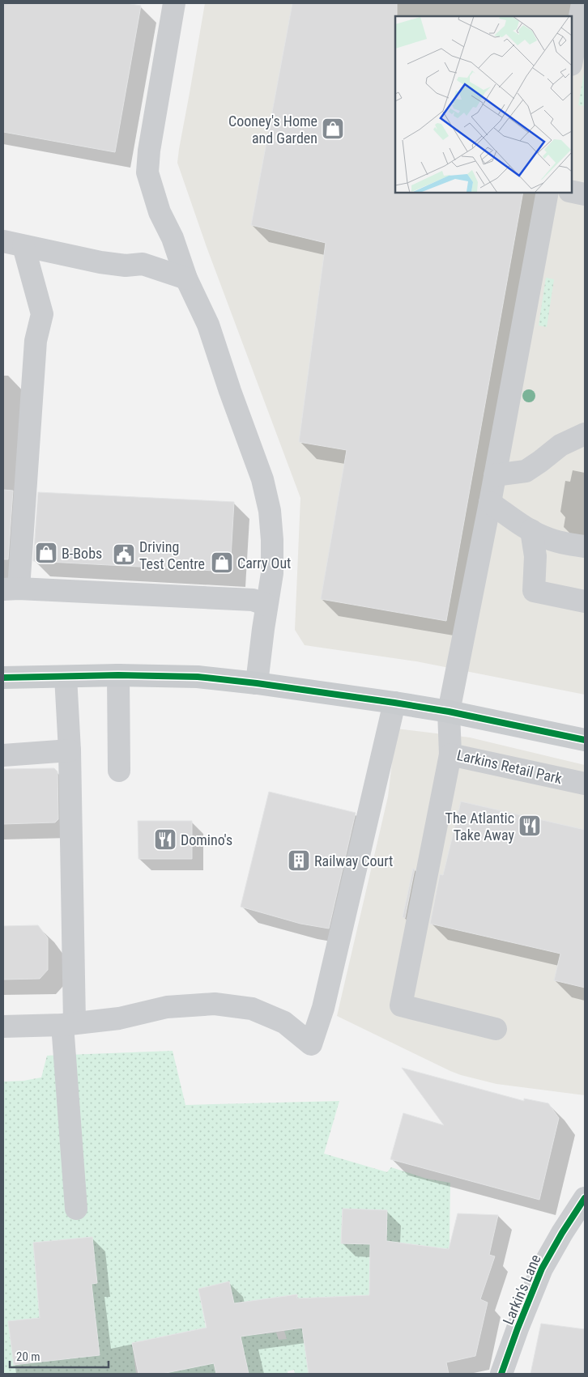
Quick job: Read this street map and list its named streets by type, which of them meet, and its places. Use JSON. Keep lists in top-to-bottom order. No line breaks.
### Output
{"streets":{"street":["Larkins Retail Park","Larkin's Lane"]},"places":{"shop":["Cooney's Home and Garden","B-Bobs","Carry Out"],"public building":["Driving Test Centre"],"restaurant":["The Atlantic Take Away","Domino's"],"building":["Railway Court"]},"scale_bar":"20 m"}
